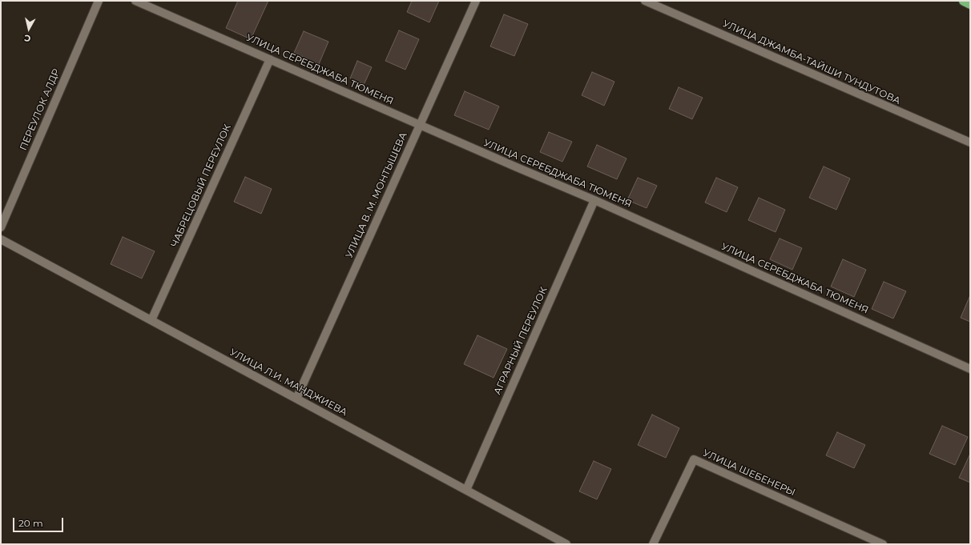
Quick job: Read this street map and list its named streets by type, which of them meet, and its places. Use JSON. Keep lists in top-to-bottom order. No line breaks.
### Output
{"streets":{"street":["УЛИЦА ДЖАМБА-ТАЙШИ ТУНДУТОВА","УЛИЦА СЕРЕБДЖАБА ТЮМЕНЯ","ПЕРЕУЛОК АЛДР","ЧАБРЕЦОВЫЙ ПЕРЕУЛОК","УЛИЦА В. М. МОНТЫШЕВА","АГРАРНЫЙ ПЕРЕУЛОК","УЛИЦА Л.И. МАНДЖИЕВА","УЛИЦА ШЕБЕНЕРЫ"]},"crossings":[["УЛИЦА СЕРЕБДЖАБА ТЮМЕНЯ","ЧАБРЕЦОВЫЙ ПЕРЕУЛОК"],["УЛИЦА СЕРЕБДЖАБА ТЮМЕНЯ","УЛИЦА В. М. МОНТЫШЕВА"],["УЛИЦА СЕРЕБДЖАБА ТЮМЕНЯ","АГРАРНЫЙ ПЕРЕУЛОК"],["ЧАБРЕЦОВЫЙ ПЕРЕУЛОК","УЛИЦА Л.И. МАНДЖИЕВА"],["УЛИЦА В. М. МОНТЫШЕВА","УЛИЦА Л.И. МАНДЖИЕВА"],["АГРАРНЫЙ ПЕРЕУЛОК","УЛИЦА Л.И. МАНДЖИЕВА"]],"scale_bar":"20 m","north":"bottom"}
